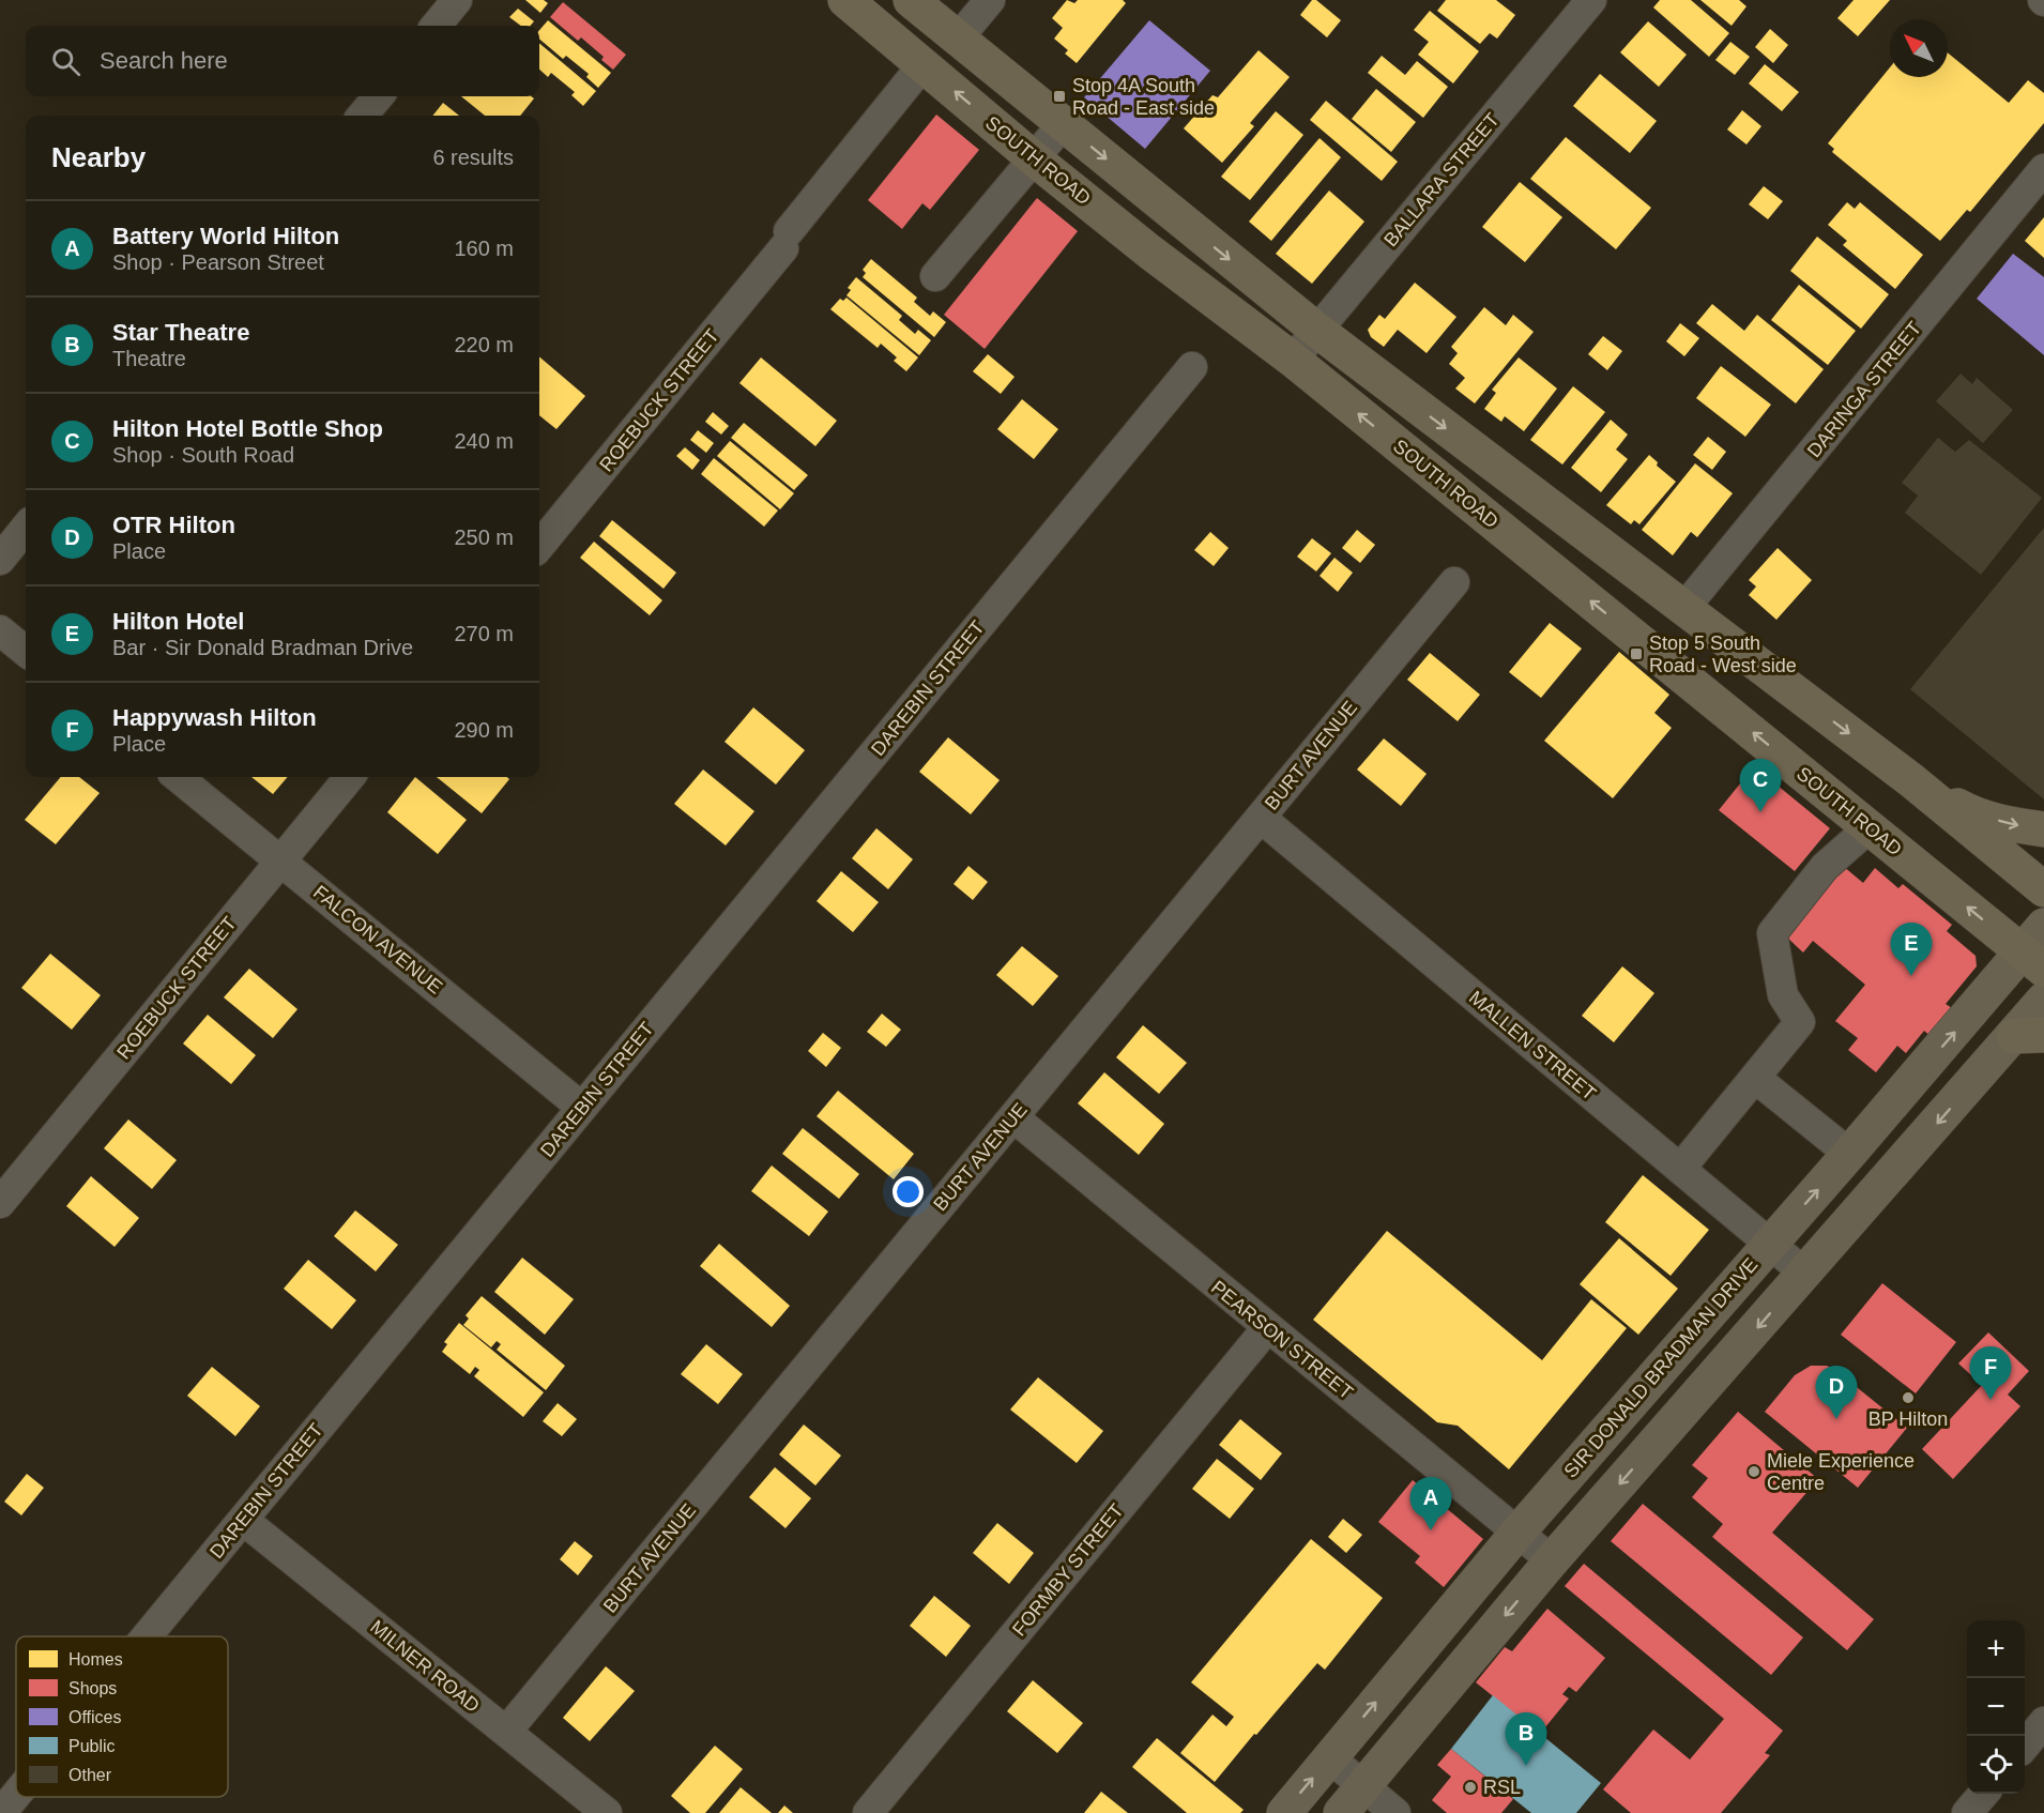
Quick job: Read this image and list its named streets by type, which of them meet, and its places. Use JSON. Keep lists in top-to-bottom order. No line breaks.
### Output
{"streets":{"highway":["SOUTH ROAD"],"main road":["SIR DONALD BRADMAN DRIVE"],"street":["BALLARA STREET","DARINGA STREET","ROEBUCK STREET","DAREBIN STREET","BURT AVENUE","FALCON AVENUE","MALLEN STREET","PEARSON STREET","FORMBY STREET","MILNER ROAD"]},"crossings":[["SOUTH ROAD","BALLARA STREET"],["SOUTH ROAD","ROEBUCK STREET"],["SOUTH ROAD","SIR DONALD BRADMAN DRIVE"],["ROEBUCK STREET","FALCON AVENUE"],["DAREBIN STREET","FALCON AVENUE"],["DAREBIN STREET","MILNER ROAD"],["BURT AVENUE","MALLEN STREET"],["BURT AVENUE","PEARSON STREET"],["BURT AVENUE","MILNER ROAD"],["MALLEN STREET","SIR DONALD BRADMAN DRIVE"],["PEARSON STREET","SIR DONALD BRADMAN DRIVE"],["PEARSON STREET","FORMBY STREET"]],"places":{"transit":["Stop 4A South Road - East side","Stop 5 South Road - West side"],"other":["BP Hilton","Miele Experience Centre","RSL"]},"legend":["Homes","Shops","Offices","Public","Other"],"north":"top left","page":{"search":"Search here","heading":["Nearby","6 results"],"list":[{"mark":"A","name":"Battery World Hilton","note":"Shop · Pearson Street","value":"160 m"},{"mark":"B","name":"Star Theatre","note":"Theatre","value":"220 m"},{"mark":"C","name":"Hilton Hotel Bottle Shop","note":"Shop · South Road","value":"240 m"},{"mark":"D","name":"OTR Hilton","note":"Place","value":"250 m"},{"mark":"E","name":"Hilton Hotel","note":"Bar · Sir Donald Bradman Drive","value":"270 m"},{"mark":"F","name":"Happywash Hilton","note":"Place","value":"290 m"}],"pins":["C","E","F","D","A","B"],"map_buttons":["+","−"]}}
